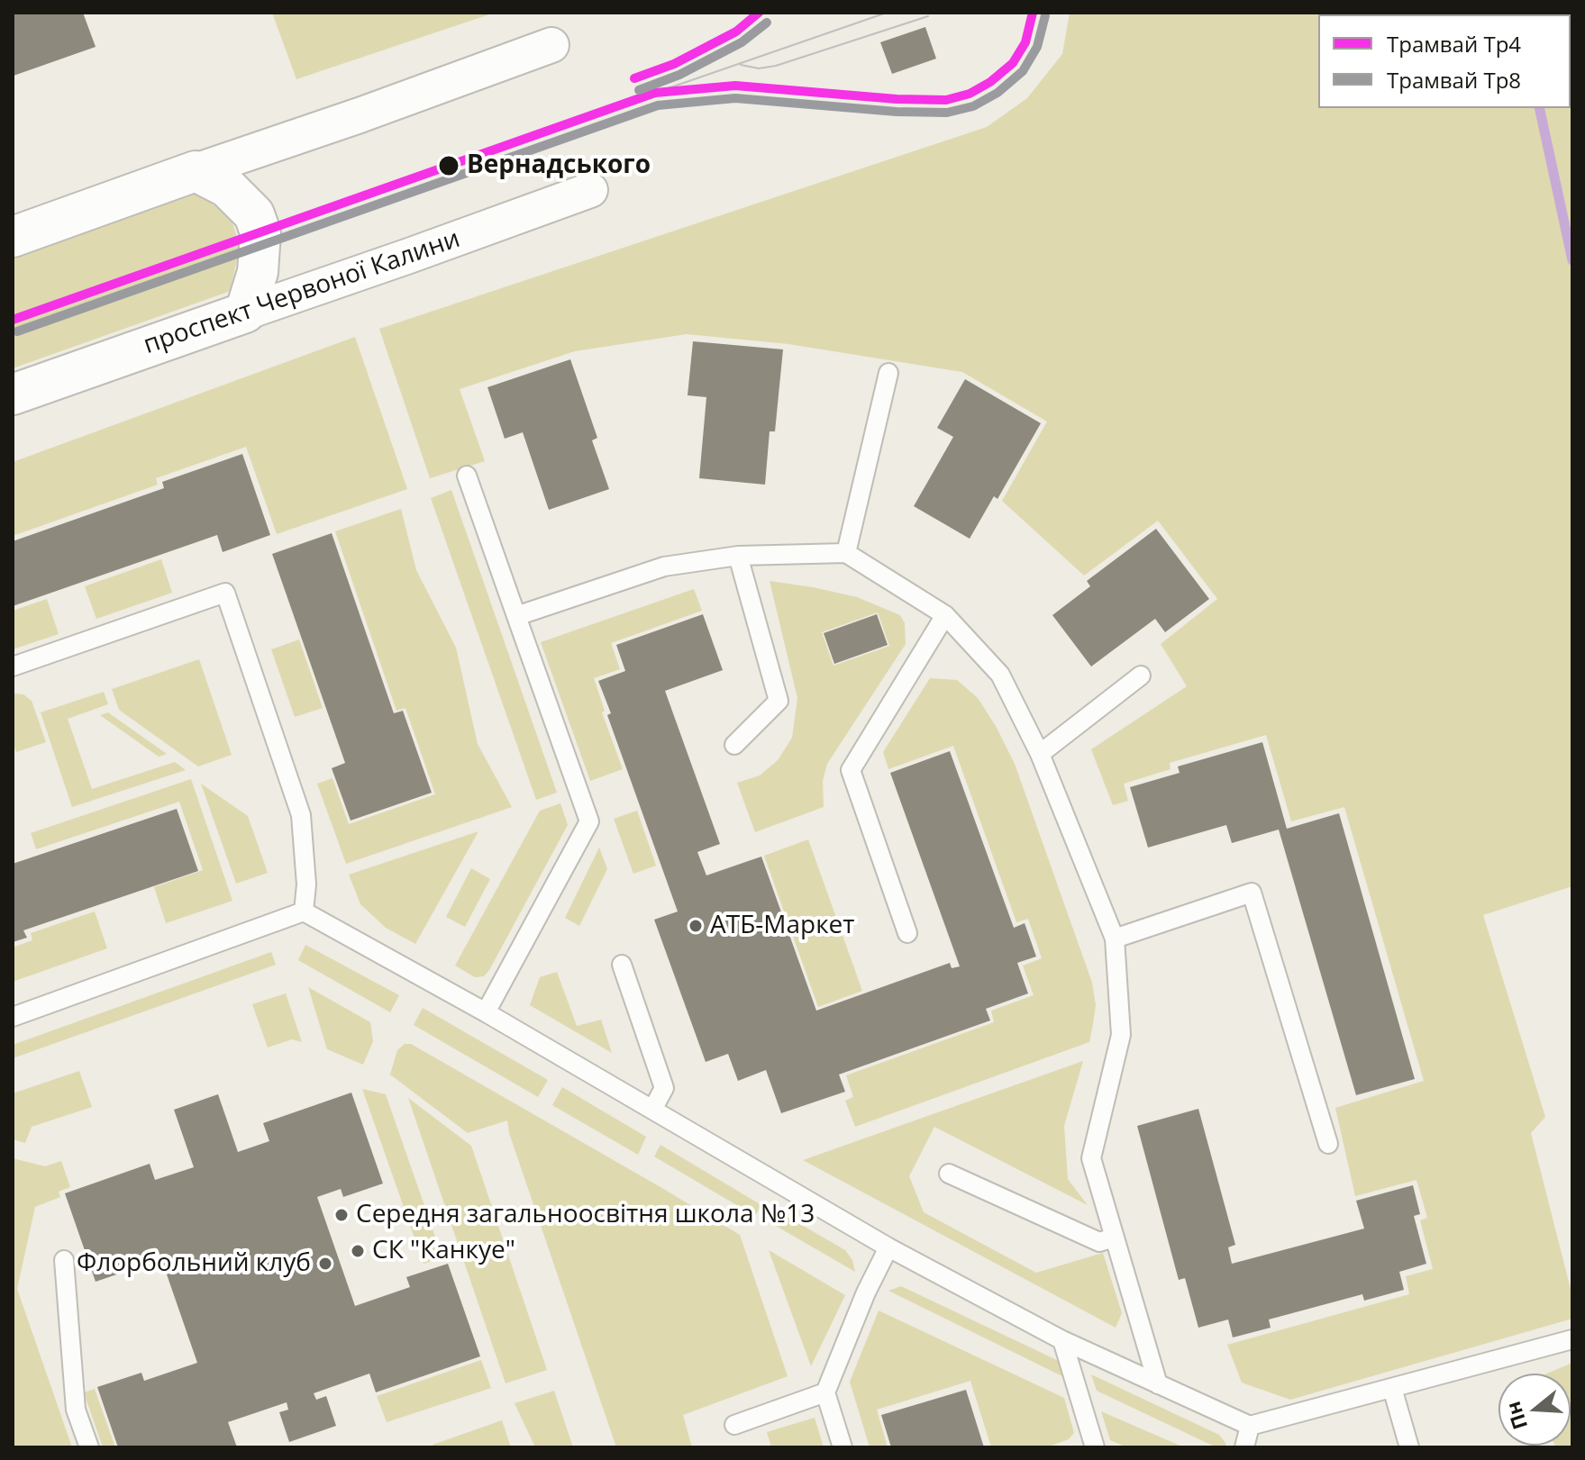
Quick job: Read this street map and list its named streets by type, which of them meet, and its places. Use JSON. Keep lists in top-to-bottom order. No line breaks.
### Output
{"streets":{"street":["проспект Червоної Калини"]},"places":["Вернадського","АТБ-Маркет","Середня загальноосвітня школа №13","СК \"Канкуе\"","Флорбольний клуб"],"lines":["tram line Тр4","tram line Тр8"],"legend":["Трамвай Тр4","Трамвай Тр8"],"north":"left"}
